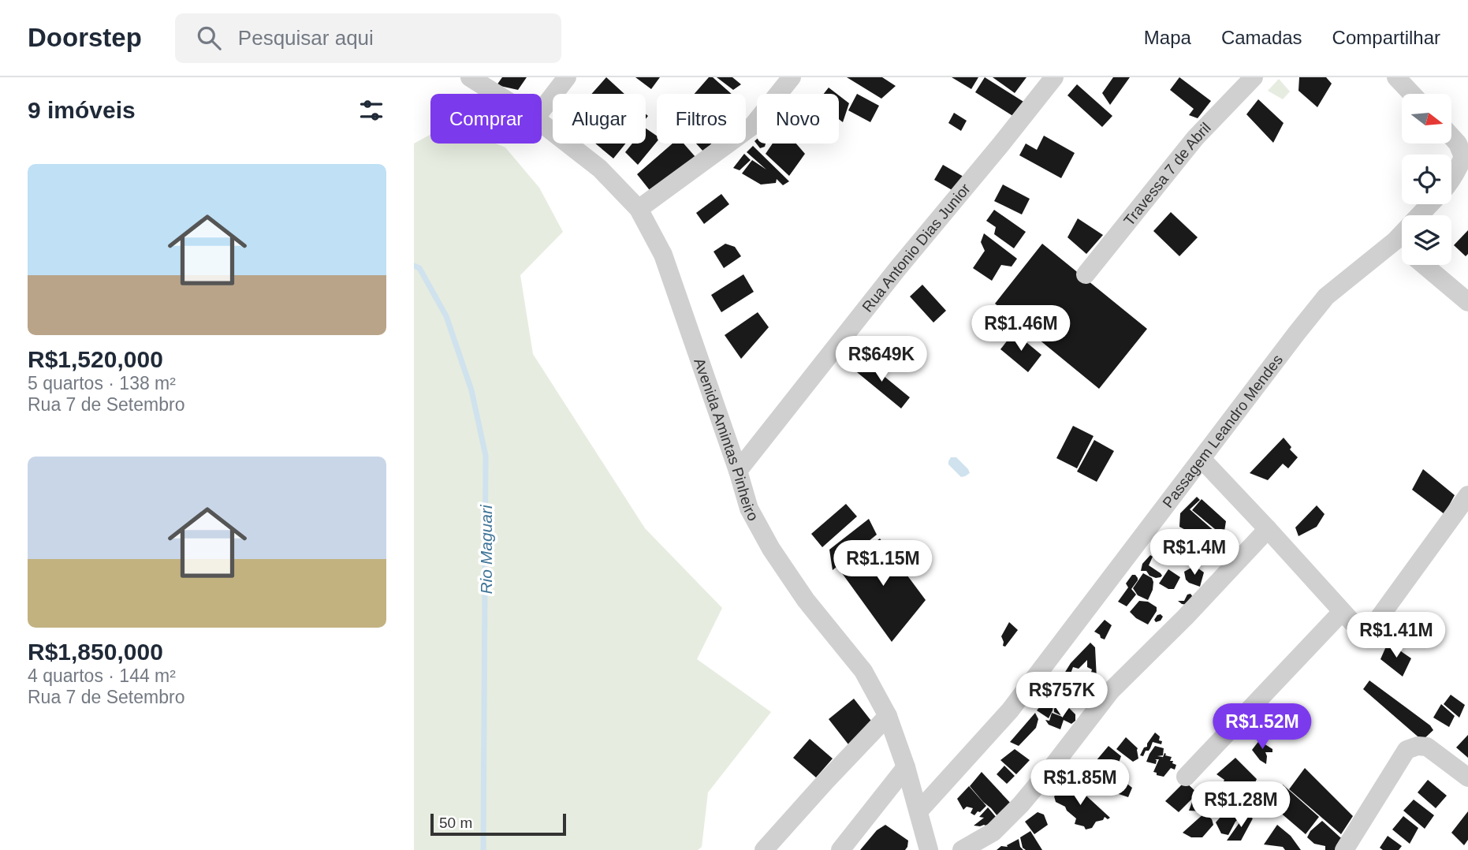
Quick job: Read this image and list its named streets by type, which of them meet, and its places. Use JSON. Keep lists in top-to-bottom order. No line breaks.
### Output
{"streets":{"street":["Travessa 7 de Abril","Rua Antonio Dias Junior","Passagem Leandro Mendes","Avenida Amintas Pinheiro"]},"crossings":[["Rua Antonio Dias Junior","Avenida Amintas Pinheiro"],["Passagem Leandro Mendes","Avenida Amintas Pinheiro"]],"water":["Rio Maguari"],"scale_bar":"50 m","north":"right","page":{"header":"Doorstep","search":"Pesquisar aqui","nav":["Mapa","Camadas","Compartilhar"],"heading":"9 imóveis","chip":["Comprar","Alugar","Filtros","Novo"],"list":[{"name":"R$1,520,000","note":"5 quartos · 138 m² · Rua 7 de Setembro"},{"name":"R$1,850,000","note":"4 quartos · 144 m² · Rua 7 de Setembro"}],"price":["R$1.46M","R$649K","R$1.4M","R$1.15M","R$1.41M","R$757K","R$1.52M","R$1.85M","R$1.28M"],"scale":"50 m"}}
